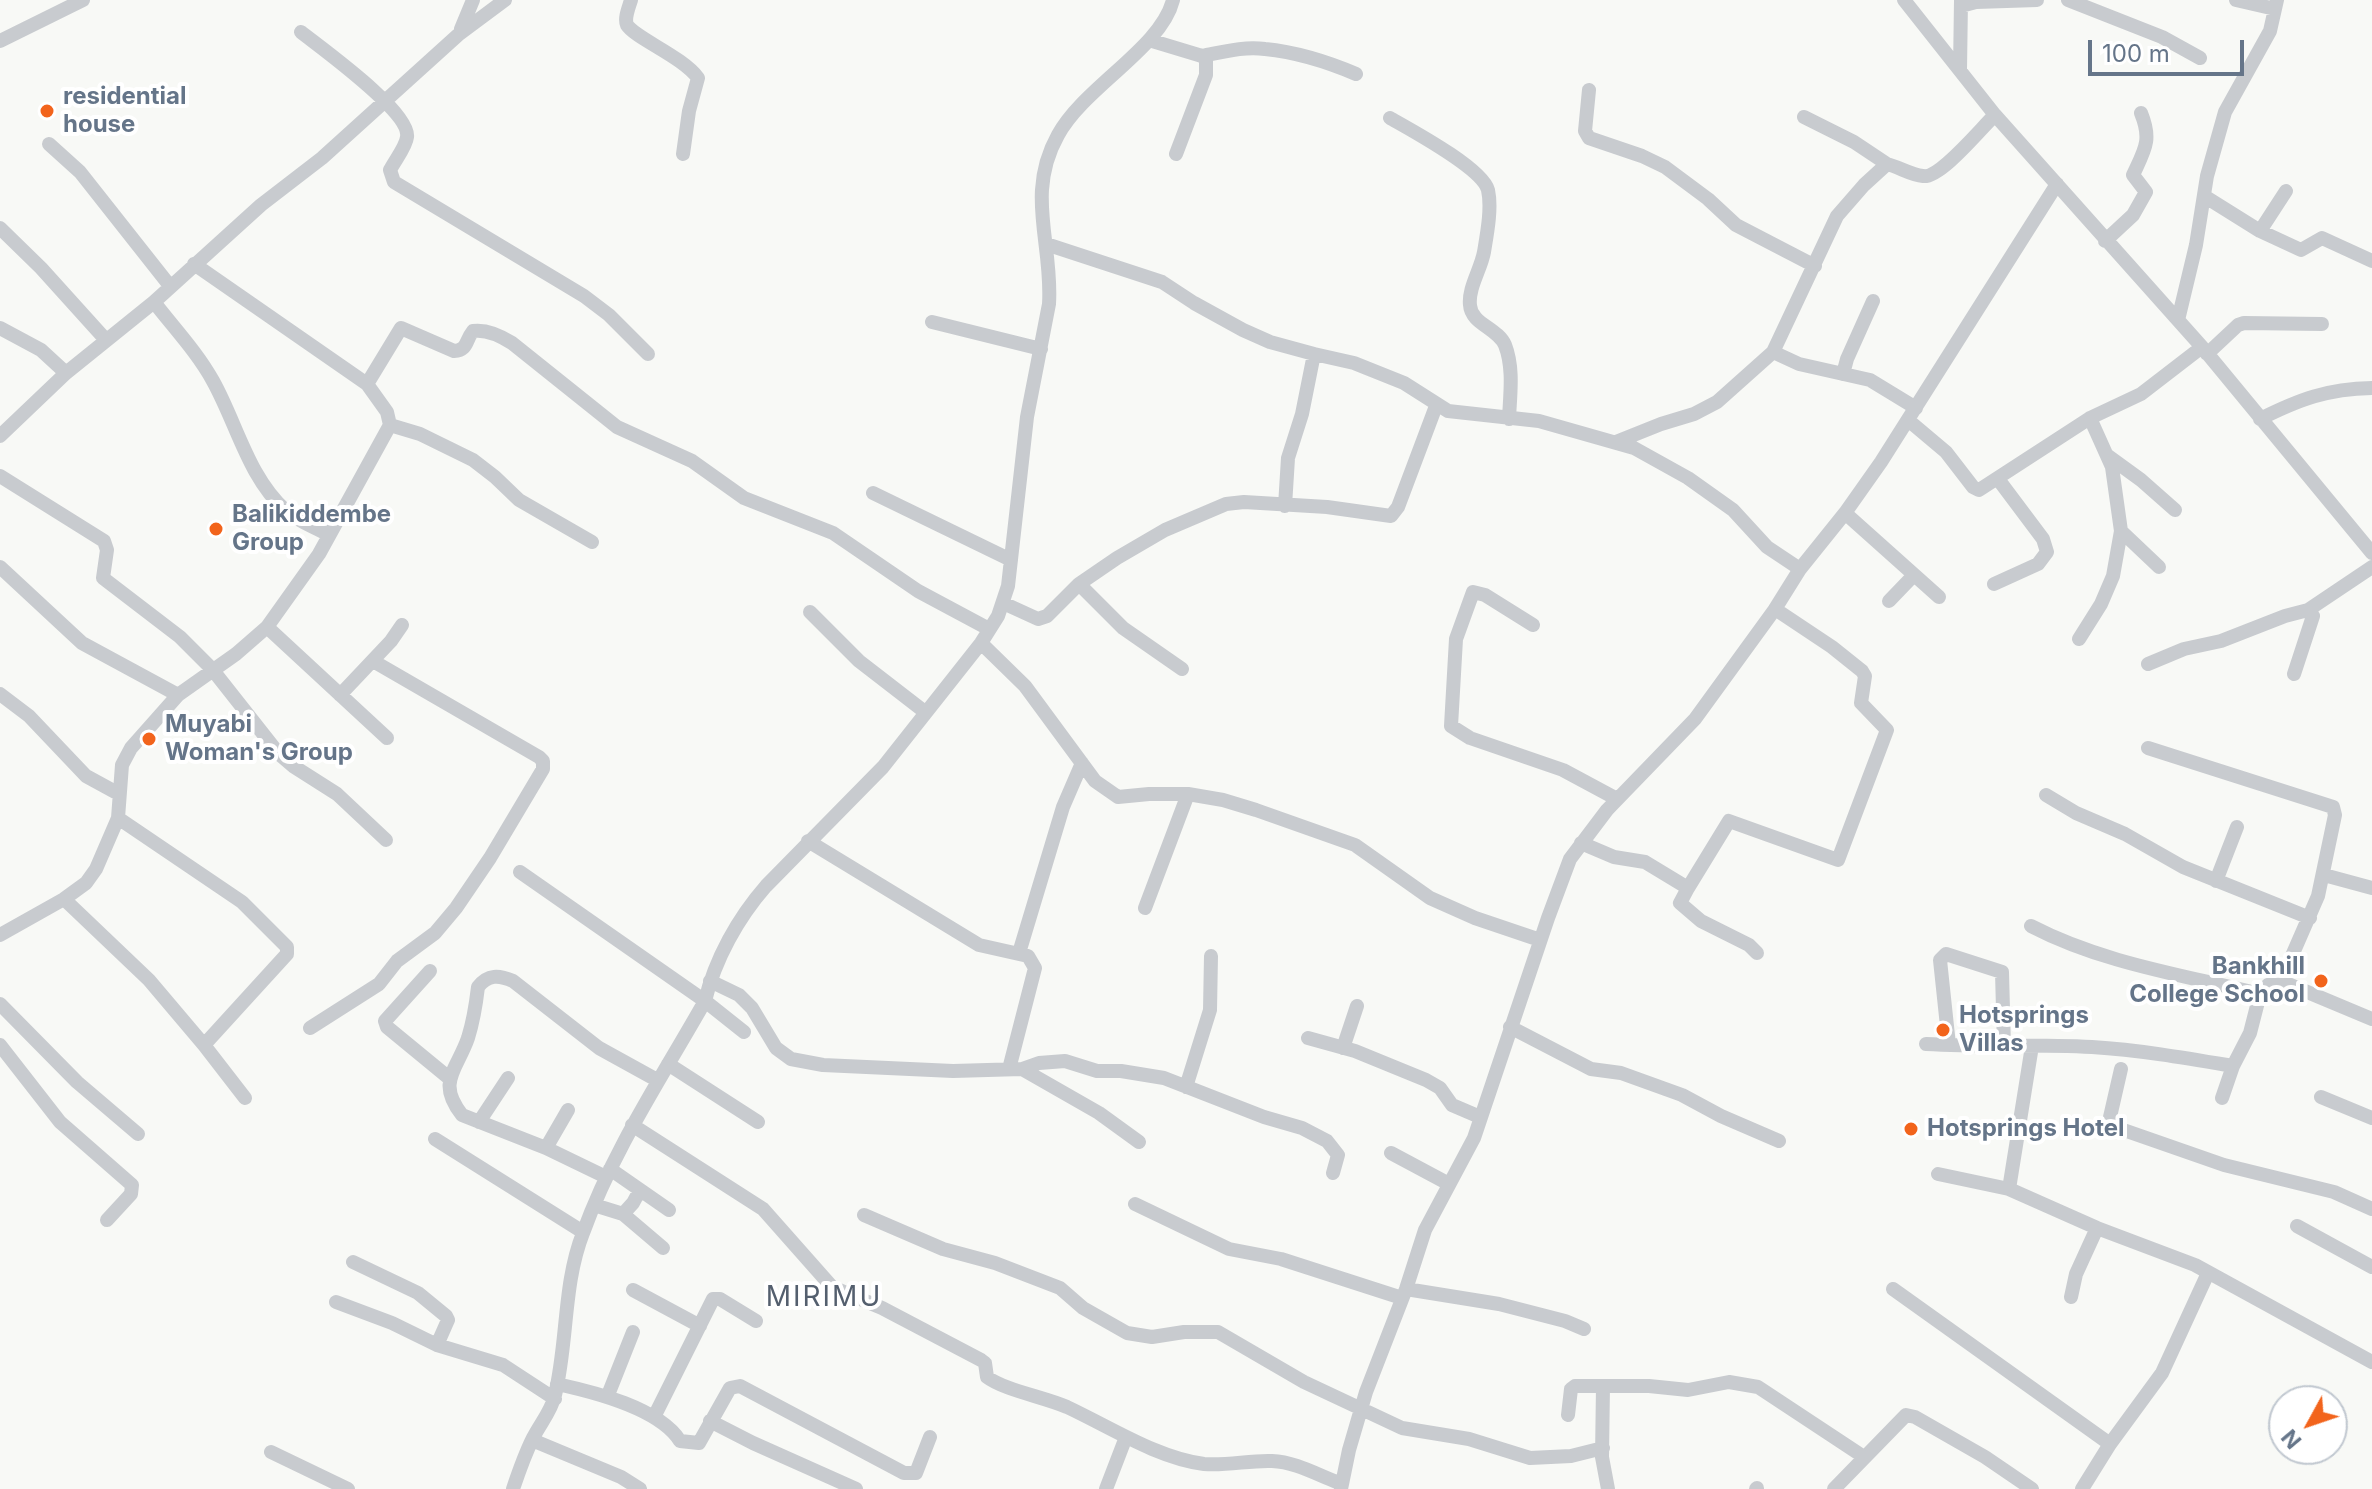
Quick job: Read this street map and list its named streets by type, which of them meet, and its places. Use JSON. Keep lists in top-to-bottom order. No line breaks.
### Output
{"districts":["MIRIMU"],"places":["residential house","Balikiddembe Group","Muyabi Woman's Group","Bankhill College School","Hotsprings Villas","Hotsprings Hotel"],"scale_bar":"100 m","north":"bottom left"}
